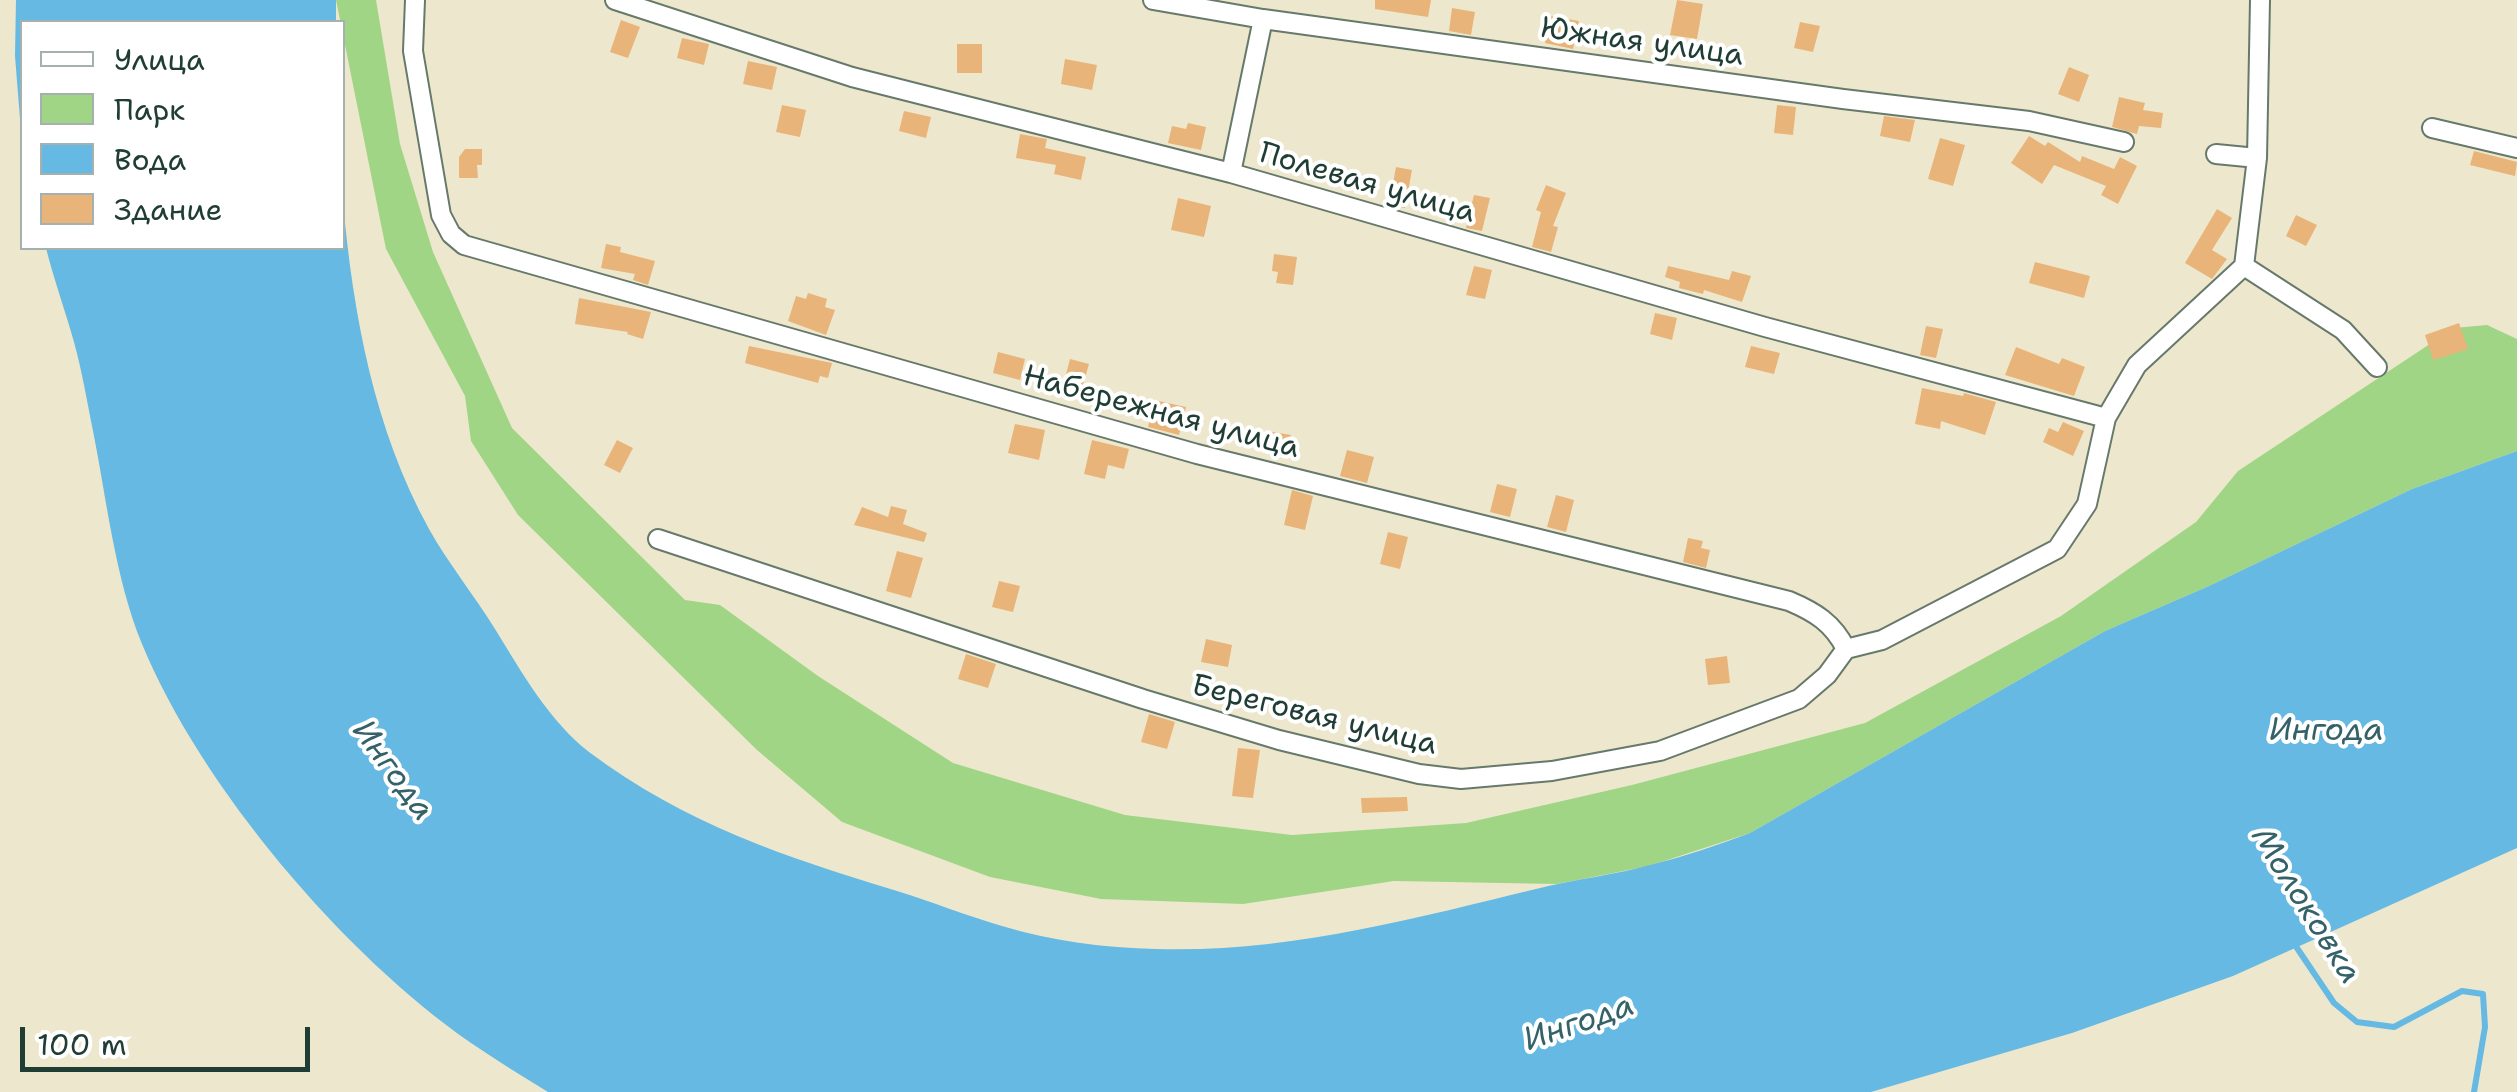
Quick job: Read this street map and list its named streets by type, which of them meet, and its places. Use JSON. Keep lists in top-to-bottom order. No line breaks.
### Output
{"streets":{"street":["Южная улица","Полевая улица","Набережная улица","Береговая улица"]},"crossings":[["Набережная улица","Береговая улица"]],"water":["Ингода","Молоковка"],"legend":["Улица","Парк","Вода","Здание"],"scale_bar":"100 m"}
